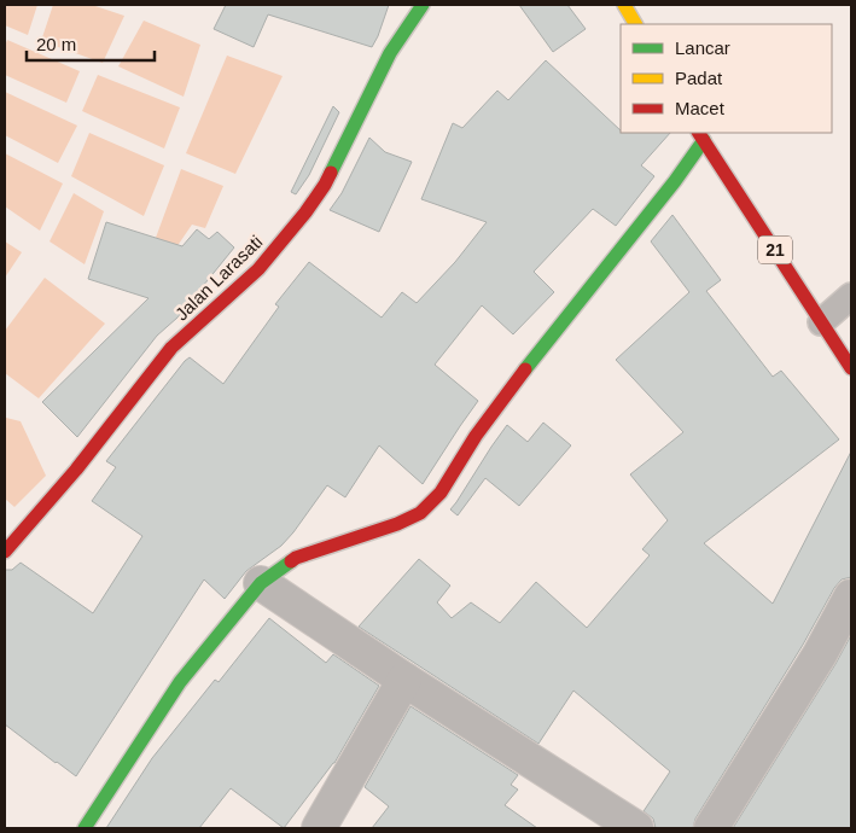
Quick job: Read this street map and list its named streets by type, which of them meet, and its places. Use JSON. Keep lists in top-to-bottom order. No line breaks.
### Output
{"streets":{"main road":["21","Jalan Larasati"]},"legend":["Lancar","Padat","Macet"],"scale_bar":"20 m"}
